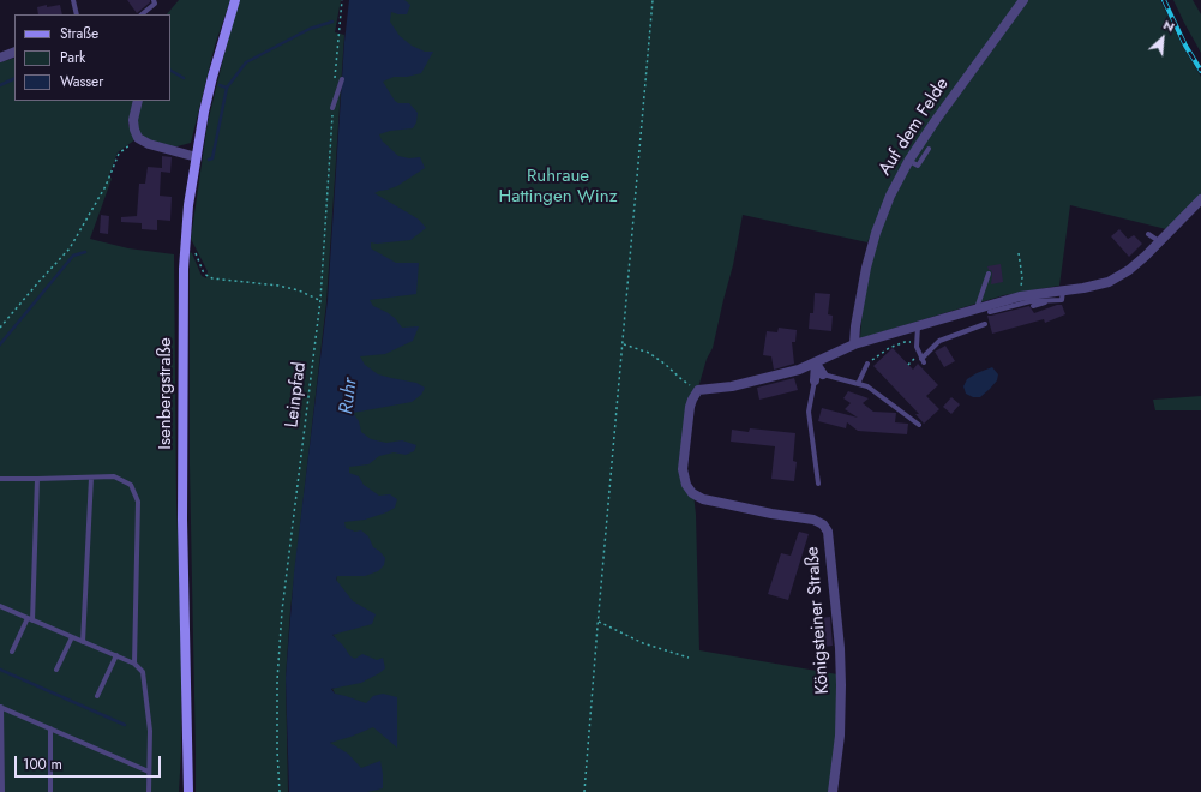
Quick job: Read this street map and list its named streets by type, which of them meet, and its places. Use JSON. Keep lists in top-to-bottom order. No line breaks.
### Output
{"streets":{"main road":["Isenbergstraße"],"street":["Auf dem Felde","Königsteiner Straße"],"path":["Leinpfad"]},"crossings":[["Auf dem Felde","Königsteiner Straße"]],"water":["Ruhr"],"parks":["Ruhraue Hattingen Winz"],"legend":["Straße","Park","Wasser"],"scale_bar":"100 m","north":"top right"}
